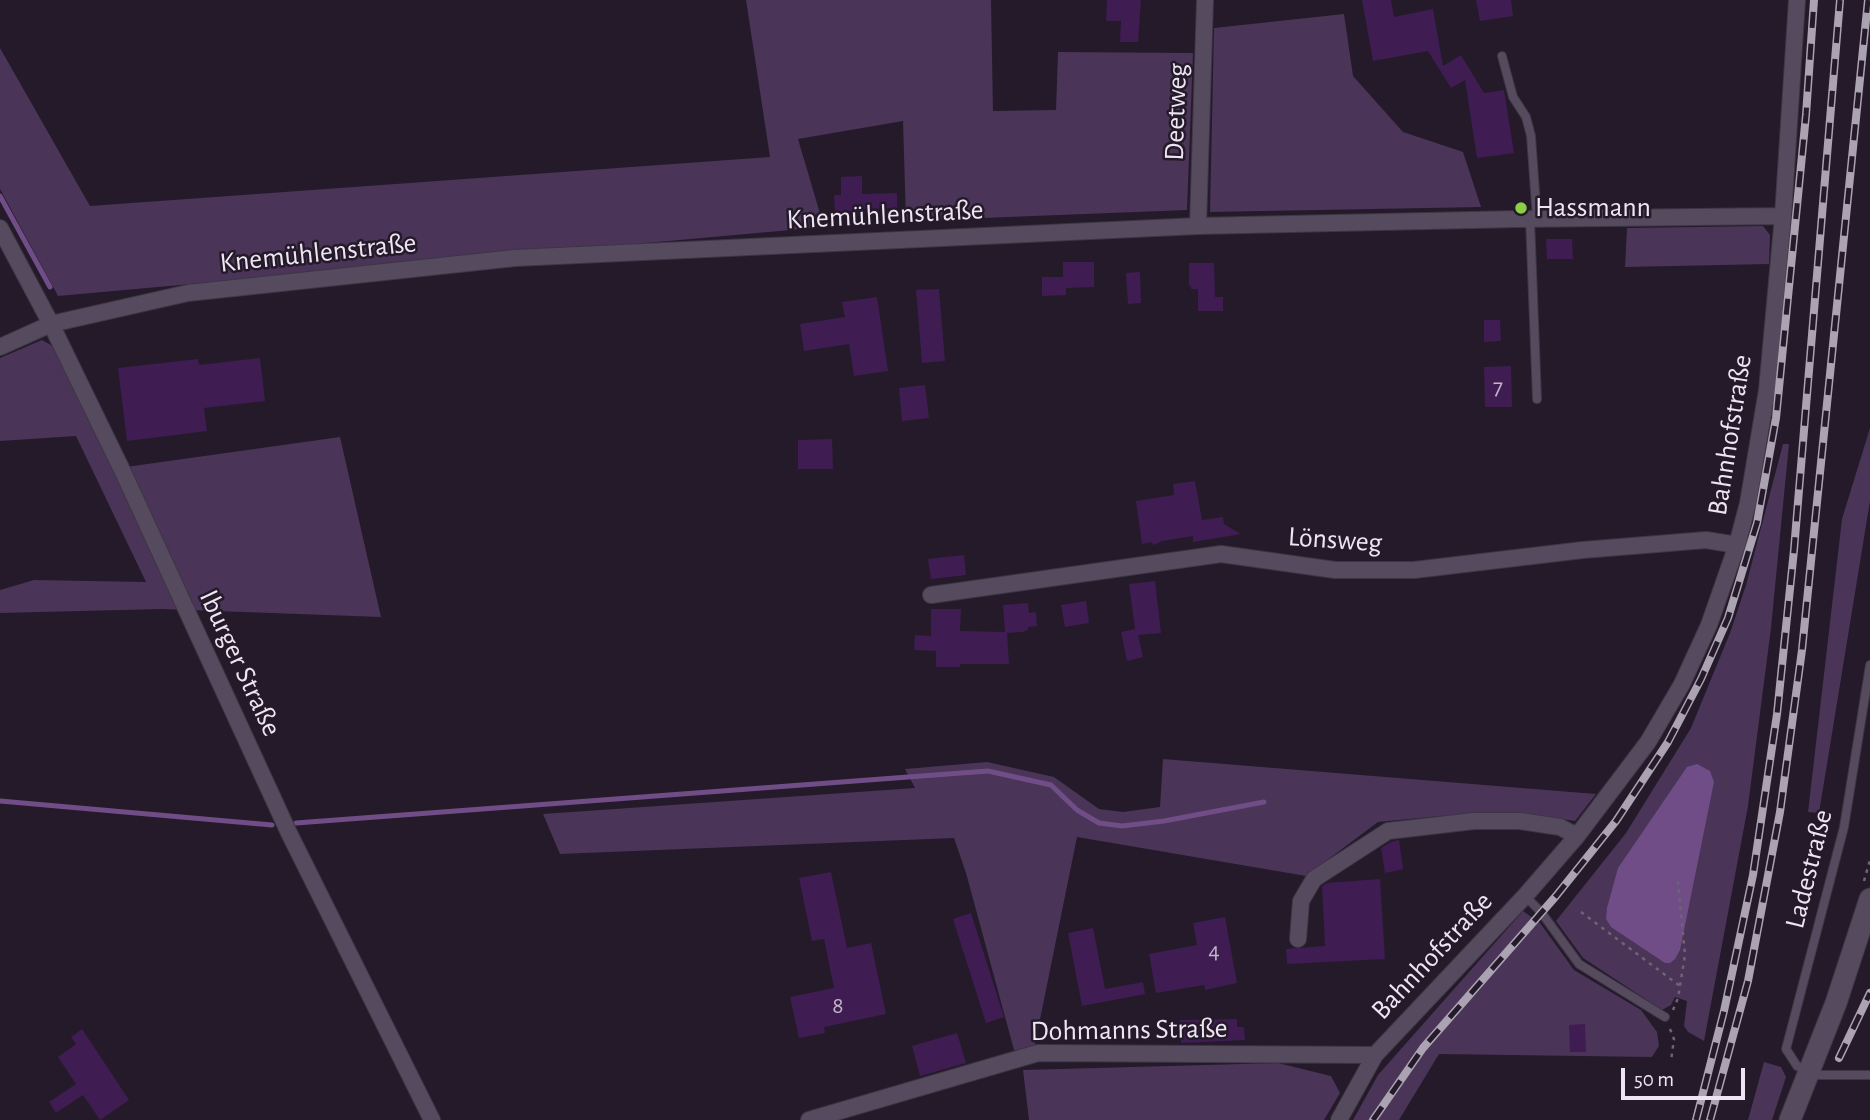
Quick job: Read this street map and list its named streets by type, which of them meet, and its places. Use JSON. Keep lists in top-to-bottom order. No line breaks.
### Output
{"streets":{"street":["Deetweg","Knemühlenstraße","Bahnhofstraße","Lönsweg","Iburger Straße","Dohmanns Straße"],"lane":["Ladestraße"]},"crossings":[["Deetweg","Knemühlenstraße"],["Knemühlenstraße","Bahnhofstraße"],["Knemühlenstraße","Iburger Straße"],["Bahnhofstraße","Lönsweg"],["Bahnhofstraße","Dohmanns Straße"]],"places":["Hassmann"],"house_numbers":["7","4","8"],"scale_bar":"50 m"}
